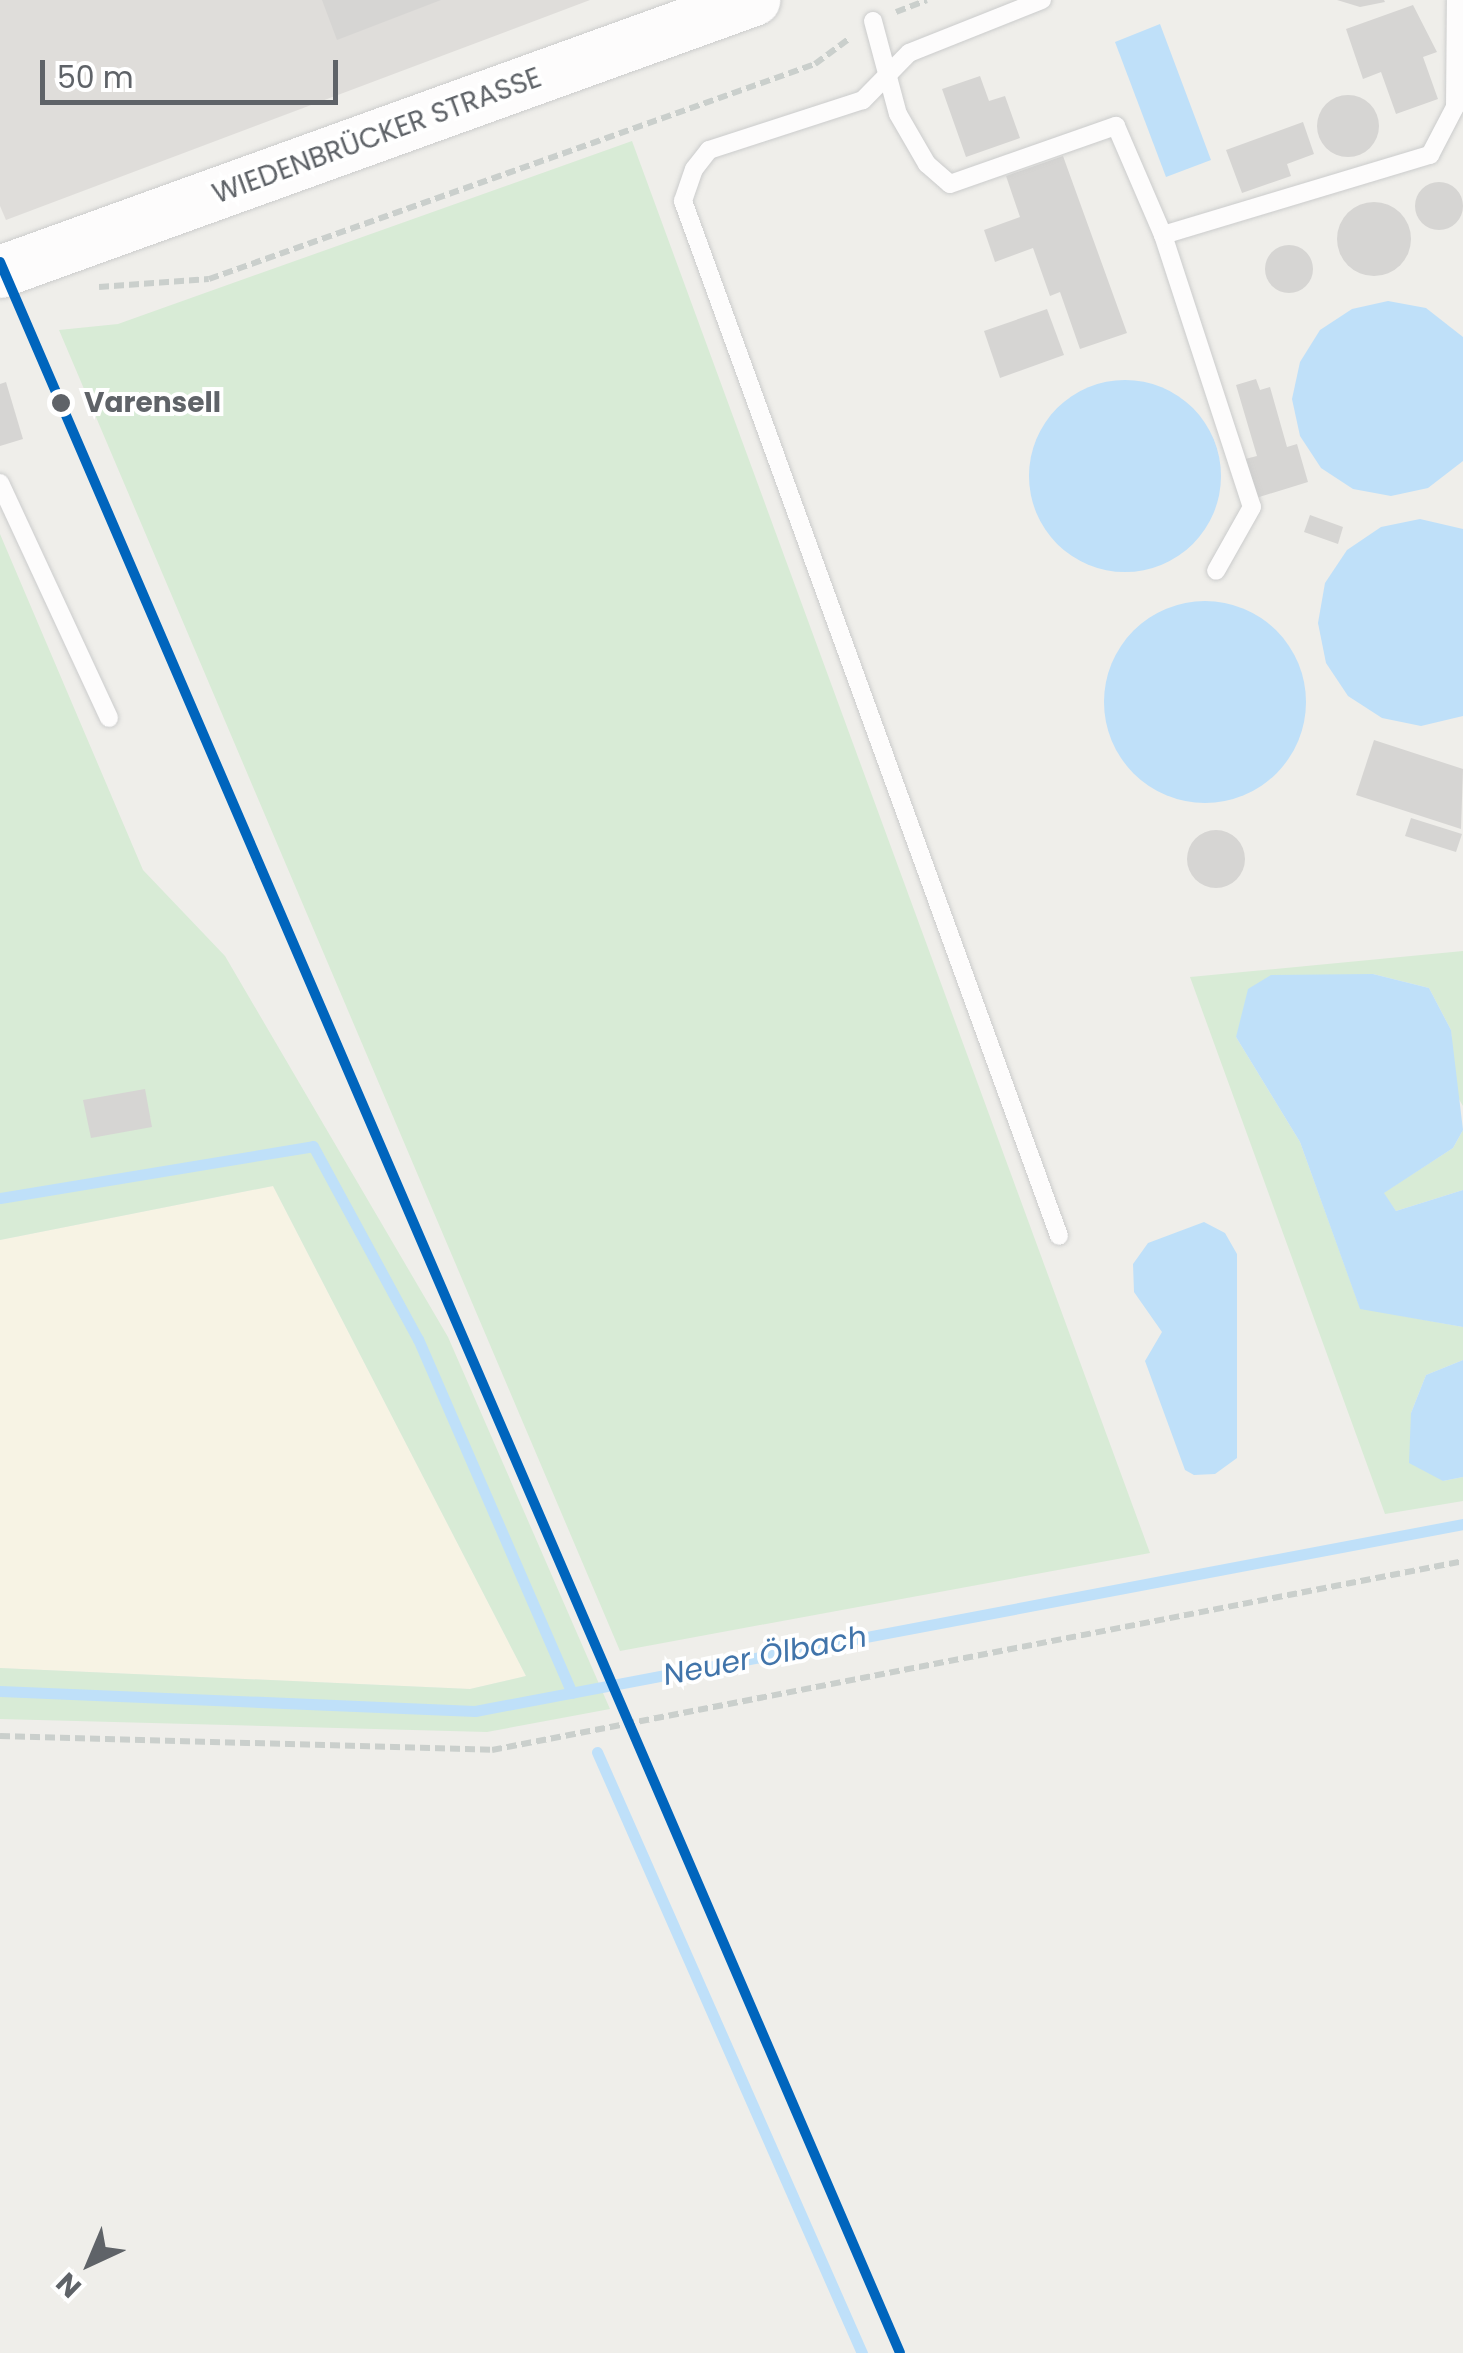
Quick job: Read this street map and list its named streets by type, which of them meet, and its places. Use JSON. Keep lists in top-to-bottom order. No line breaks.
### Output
{"streets":{"main road":["WIEDENBRÜCKER STRASSE"]},"water":["Neuer Ölbach"],"places":["Varensell"],"scale_bar":"50 m","north":"bottom left"}
